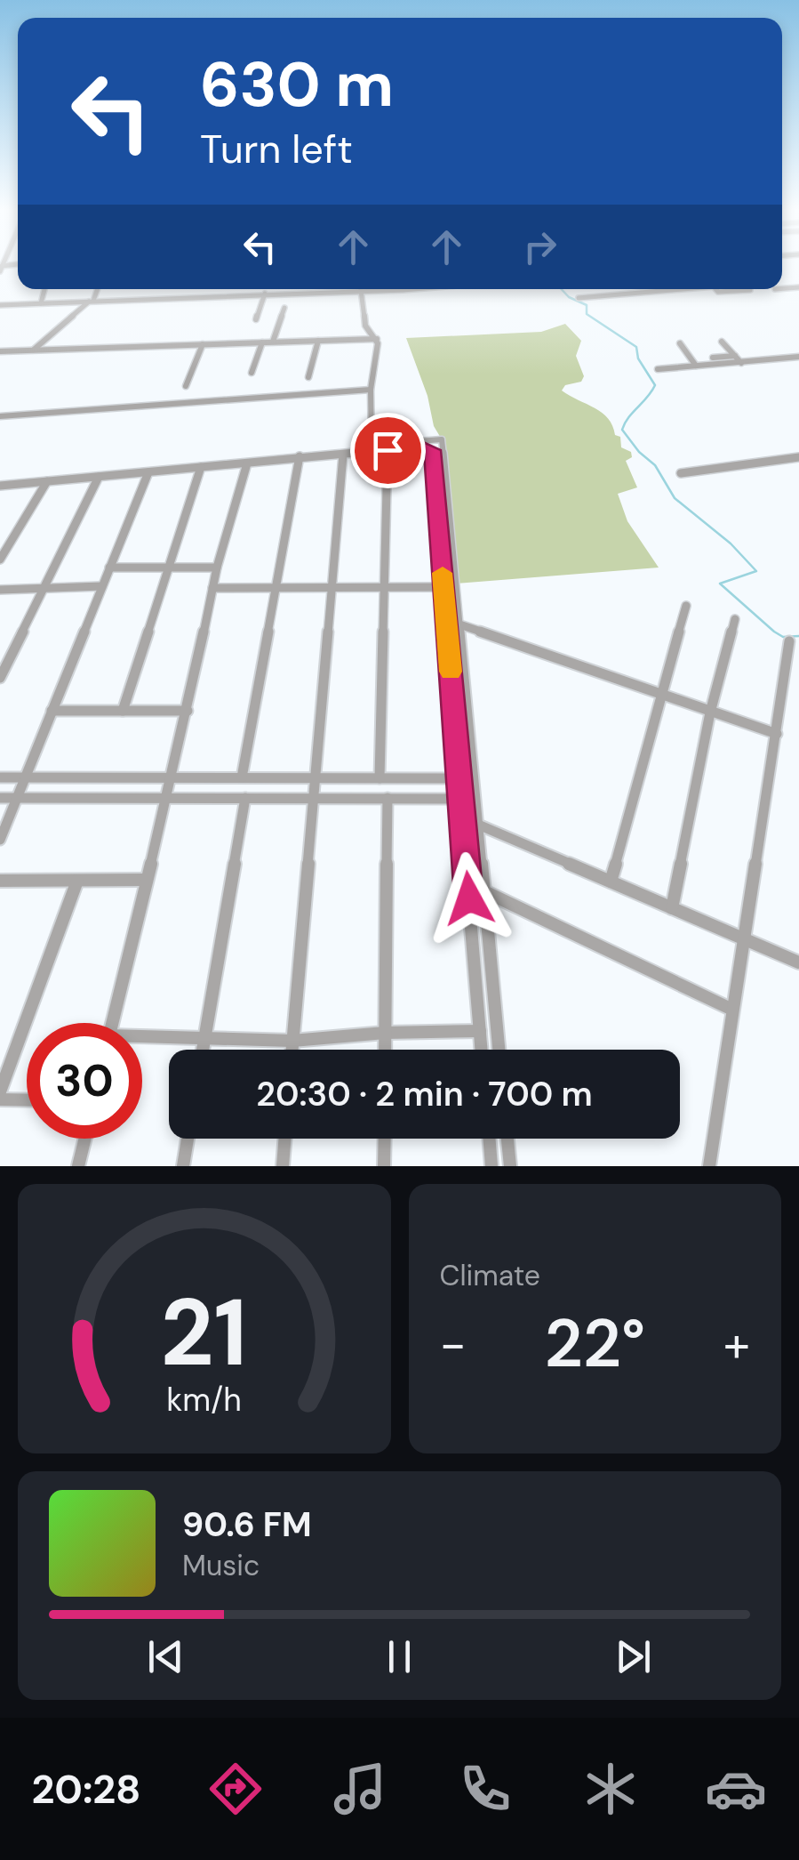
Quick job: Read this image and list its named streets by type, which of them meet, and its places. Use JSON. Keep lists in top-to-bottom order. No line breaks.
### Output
{"page":{"turn":["630 m","Turn left"],"limit":"30","trip":"20:30 · 2 min · 700 m","tile":"Climate","heat":["−","22°","+"],"song":["90.6 FM","Music"],"tabs":"20:28","gauge":["21","km/h"]}}
